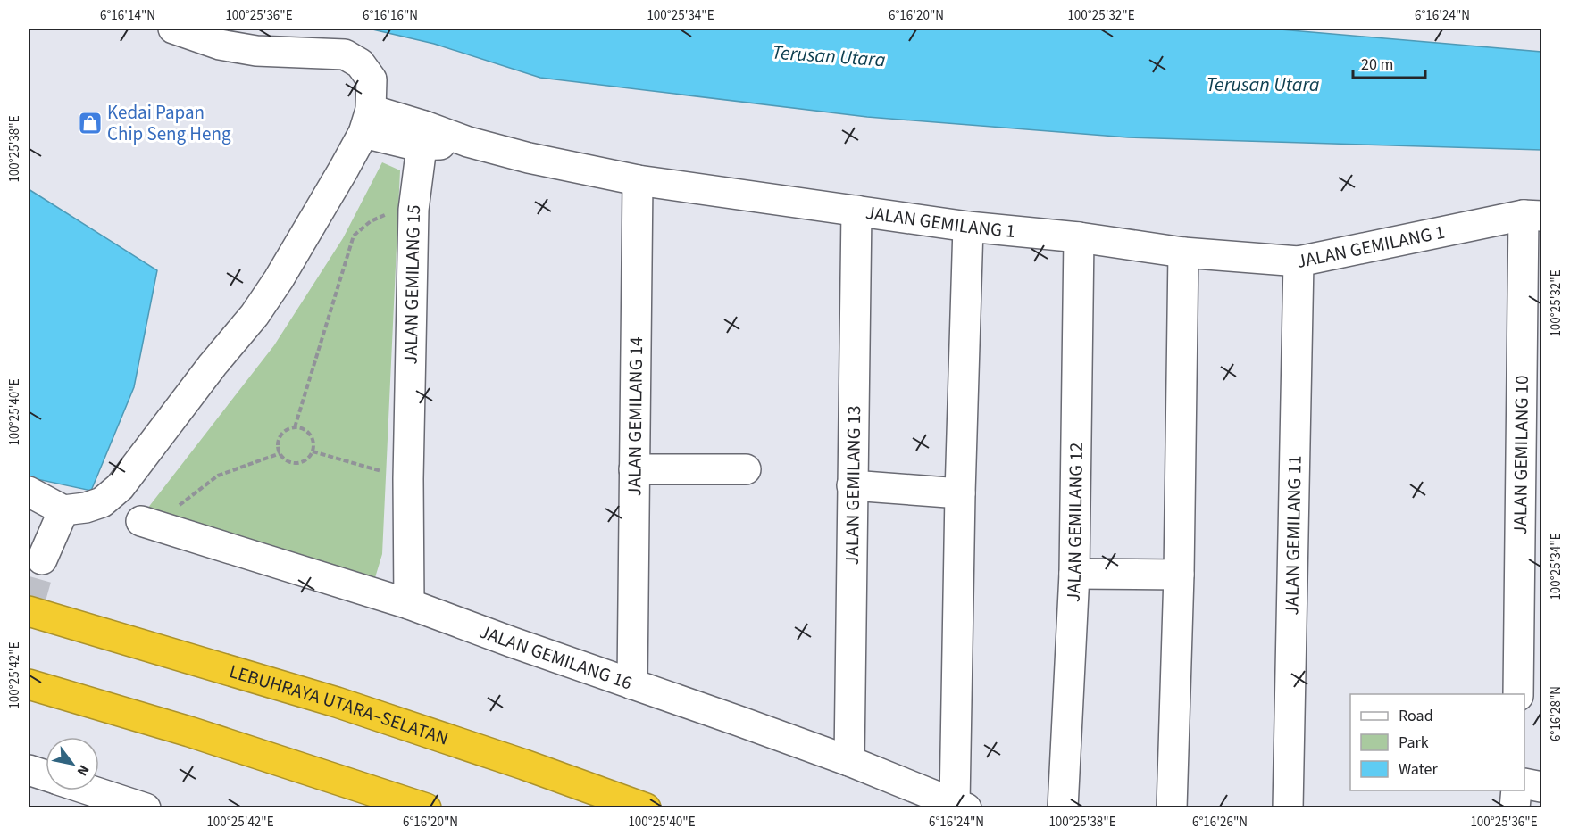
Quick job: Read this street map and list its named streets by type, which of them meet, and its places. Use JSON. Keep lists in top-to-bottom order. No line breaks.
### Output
{"streets":{"highway":["LEBUHRAYA UTARA–SELATAN"],"street":["JALAN GEMILANG 1","JALAN GEMILANG 15","JALAN GEMILANG 14","JALAN GEMILANG 10","JALAN GEMILANG 13","JALAN GEMILANG 12","JALAN GEMILANG 11","JALAN GEMILANG 16"]},"crossings":[["JALAN GEMILANG 1","JALAN GEMILANG 15"],["JALAN GEMILANG 1","JALAN GEMILANG 14"],["JALAN GEMILANG 1","JALAN GEMILANG 10"],["JALAN GEMILANG 1","JALAN GEMILANG 13"],["JALAN GEMILANG 1","JALAN GEMILANG 12"],["JALAN GEMILANG 1","JALAN GEMILANG 11"],["JALAN GEMILANG 15","JALAN GEMILANG 16"],["JALAN GEMILANG 14","JALAN GEMILANG 16"],["JALAN GEMILANG 13","JALAN GEMILANG 16"]],"water":["Terusan Utara"],"places":{"shop":["Kedai Papan Chip Seng Heng"]},"legend":["Road","Park","Water"],"scale_bar":"20 m","north":"bottom right","coordinates":["6°16'14\"N","100°25'36\"E","6°16'16\"N","100°25'34\"E","6°16'20\"N","100°25'32\"E","6°16'24\"N","100°25'38\"E","100°25'40\"E","100°25'42\"E","6°16'28\"N","6°16'26\"N"]}
